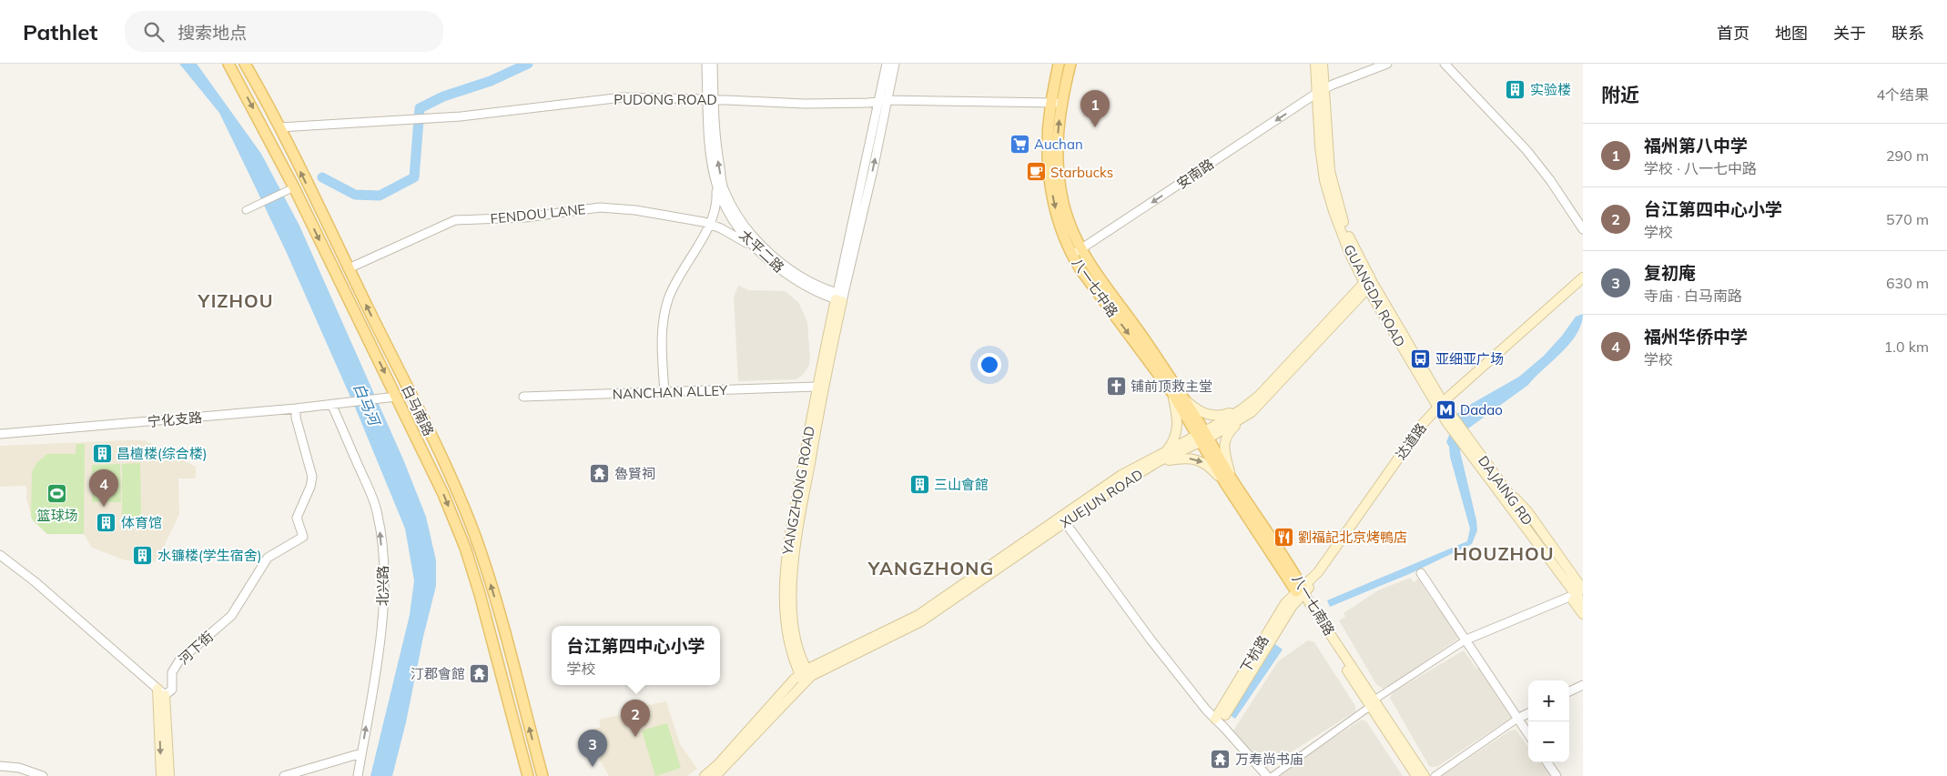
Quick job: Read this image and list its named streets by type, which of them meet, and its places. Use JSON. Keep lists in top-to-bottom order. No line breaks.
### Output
{"streets":{"main road":["八一七中路","GUANGDA ROAD","白马南路","达道路","YANGZHONG ROAD","DAJAING RD","XUEJUN ROAD","八一七南路","河下街","下杭路"],"street":["PUDONG ROAD","安南路","FENDOU LANE","太平二路","NANCHAN ALLEY","宁化支路","北兴路"]},"crossings":[["PUDONG ROAD","太平二路"],["PUDONG ROAD","八一七中路"],["PUDONG ROAD","白马南路"],["安南路","八一七中路"],["安南路","GUANGDA ROAD"],["FENDOU LANE","太平二路"],["FENDOU LANE","白马南路"],["太平二路","YANGZHONG ROAD"],["八一七中路","XUEJUN ROAD"],["八一七中路","八一七南路"],["GUANGDA ROAD","达道路"],["GUANGDA ROAD","DAJAING RD"],["GUANGDA ROAD","XUEJUN ROAD"],["NANCHAN ALLEY","YANGZHONG ROAD"],["宁化支路","北兴路"],["宁化支路","河下街"],["达道路","八一七南路"],["达道路","下杭路"],["YANGZHONG ROAD","XUEJUN ROAD"],["XUEJUN ROAD","八一七南路"],["八一七南路","下杭路"]],"one_way":["安南路","太平二路","北兴路"],"districts":["YIZHOU","HOUZHOU","YANGZHONG"],"water":["白马河"],"places":{"building":["实验楼","昌檀楼(综合楼)","三山會館","体育馆","水镰楼(学生宿舍)"],"supermarket":["Auchan"],"cafe":["Starbucks"],"bus stop":["亚细亚广场"],"church":["铺前顶救主堂"],"metro station":["Dadao"],"temple":["魯賢祠","汀郡會館","万寿尚书庙"],"sports":["篮球场"],"restaurant":["劉福記北京烤鴨店"]},"page":{"header":"Pathlet","search":"搜索地点","nav":["首页","地图","关于","联系"],"heading":["附近","4个结果"],"pins":["1","4","2","3"],"list":[{"mark":"1","name":"福州第八中学","note":"学校 · 八一七中路","value":"290 m"},{"mark":"2","name":"台江第四中心小学","note":"学校","value":"570 m"},{"mark":"3","name":"复初庵","note":"寺庙 · 白马南路","value":"630 m"},{"mark":"4","name":"福州华侨中学","note":"学校","value":"1.0 km"}],"popup":["台江第四中心小学","学校"],"map_buttons":["+","−"]}}
